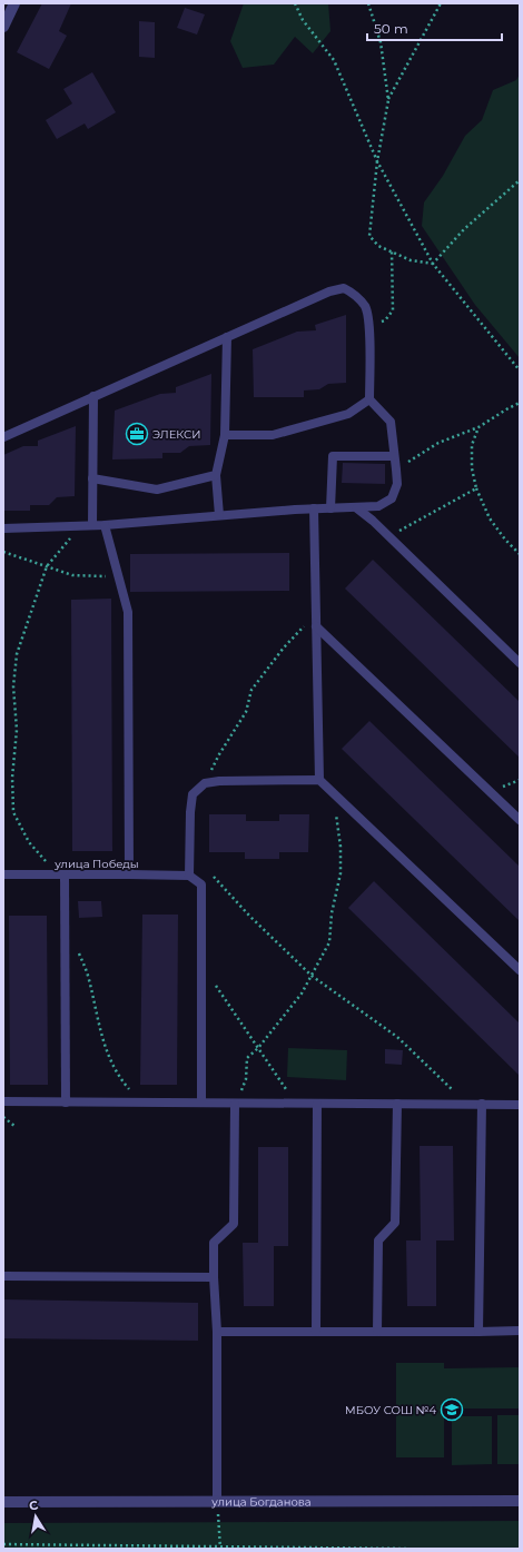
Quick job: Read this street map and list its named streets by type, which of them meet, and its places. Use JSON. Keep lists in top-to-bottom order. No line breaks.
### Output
{"streets":{"street":["улица Богданова"],"lane":["улица Победы"]},"places":{"office":["ЭЛЕКСИ"],"school or university":["МБОУ СОШ №4"]},"scale_bar":"50 m","north":"top"}
